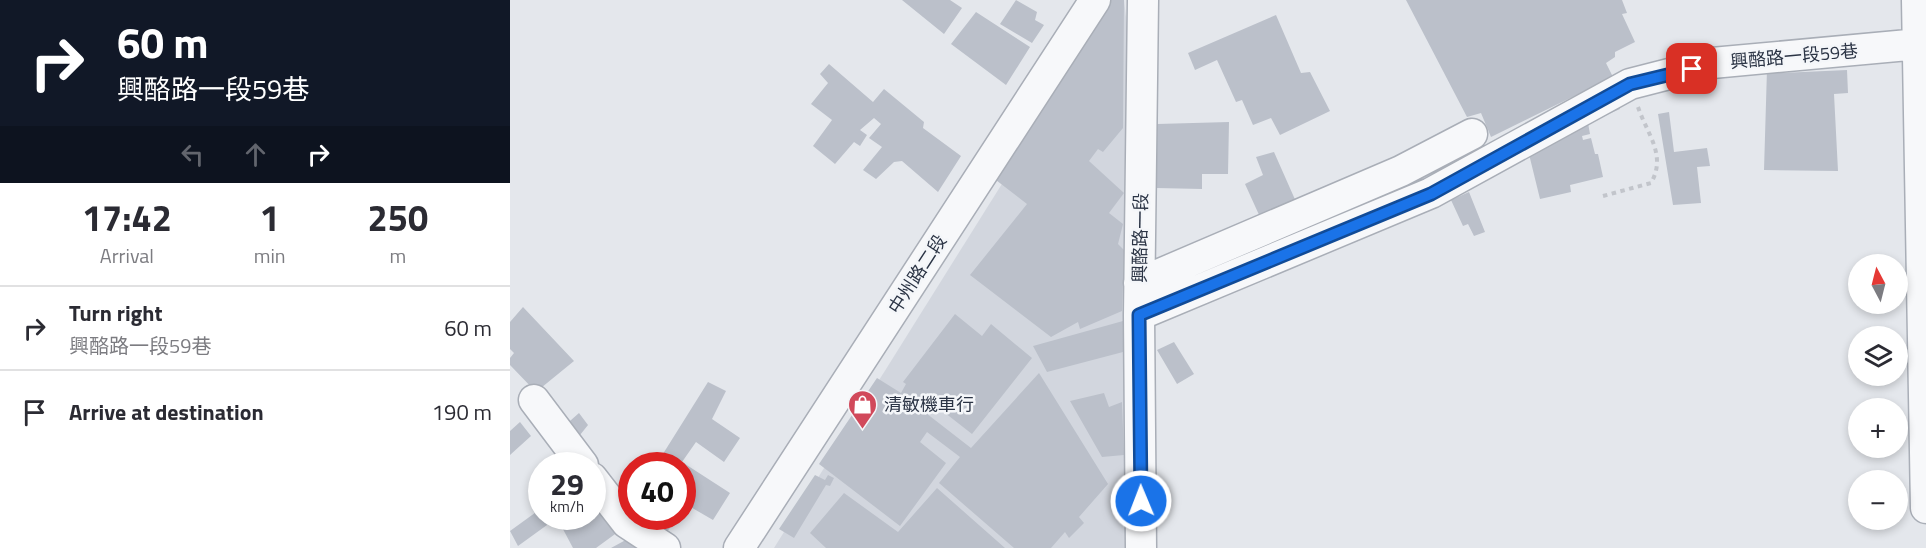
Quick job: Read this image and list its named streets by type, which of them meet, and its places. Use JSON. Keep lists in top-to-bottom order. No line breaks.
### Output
{"streets":{"street":["興酪路一段59巷","興酪路一段","中州路二段"]},"crossings":[["興酪路一段59巷","興酪路一段"]],"places":{"shop":["清敏機車行"]},"north":"top","page":{"turn":["60 m","興酪路一段59巷"],"eta":["17:42","Arrival","1","min","250","m"],"map_buttons":["+","−"],"list":[{"name":"Turn right","note":"興酪路一段59巷","value":"60 m"},{"name":"Arrive at destination","value":"190 m"}],"speed":"29 km/h","limit":"40"}}
